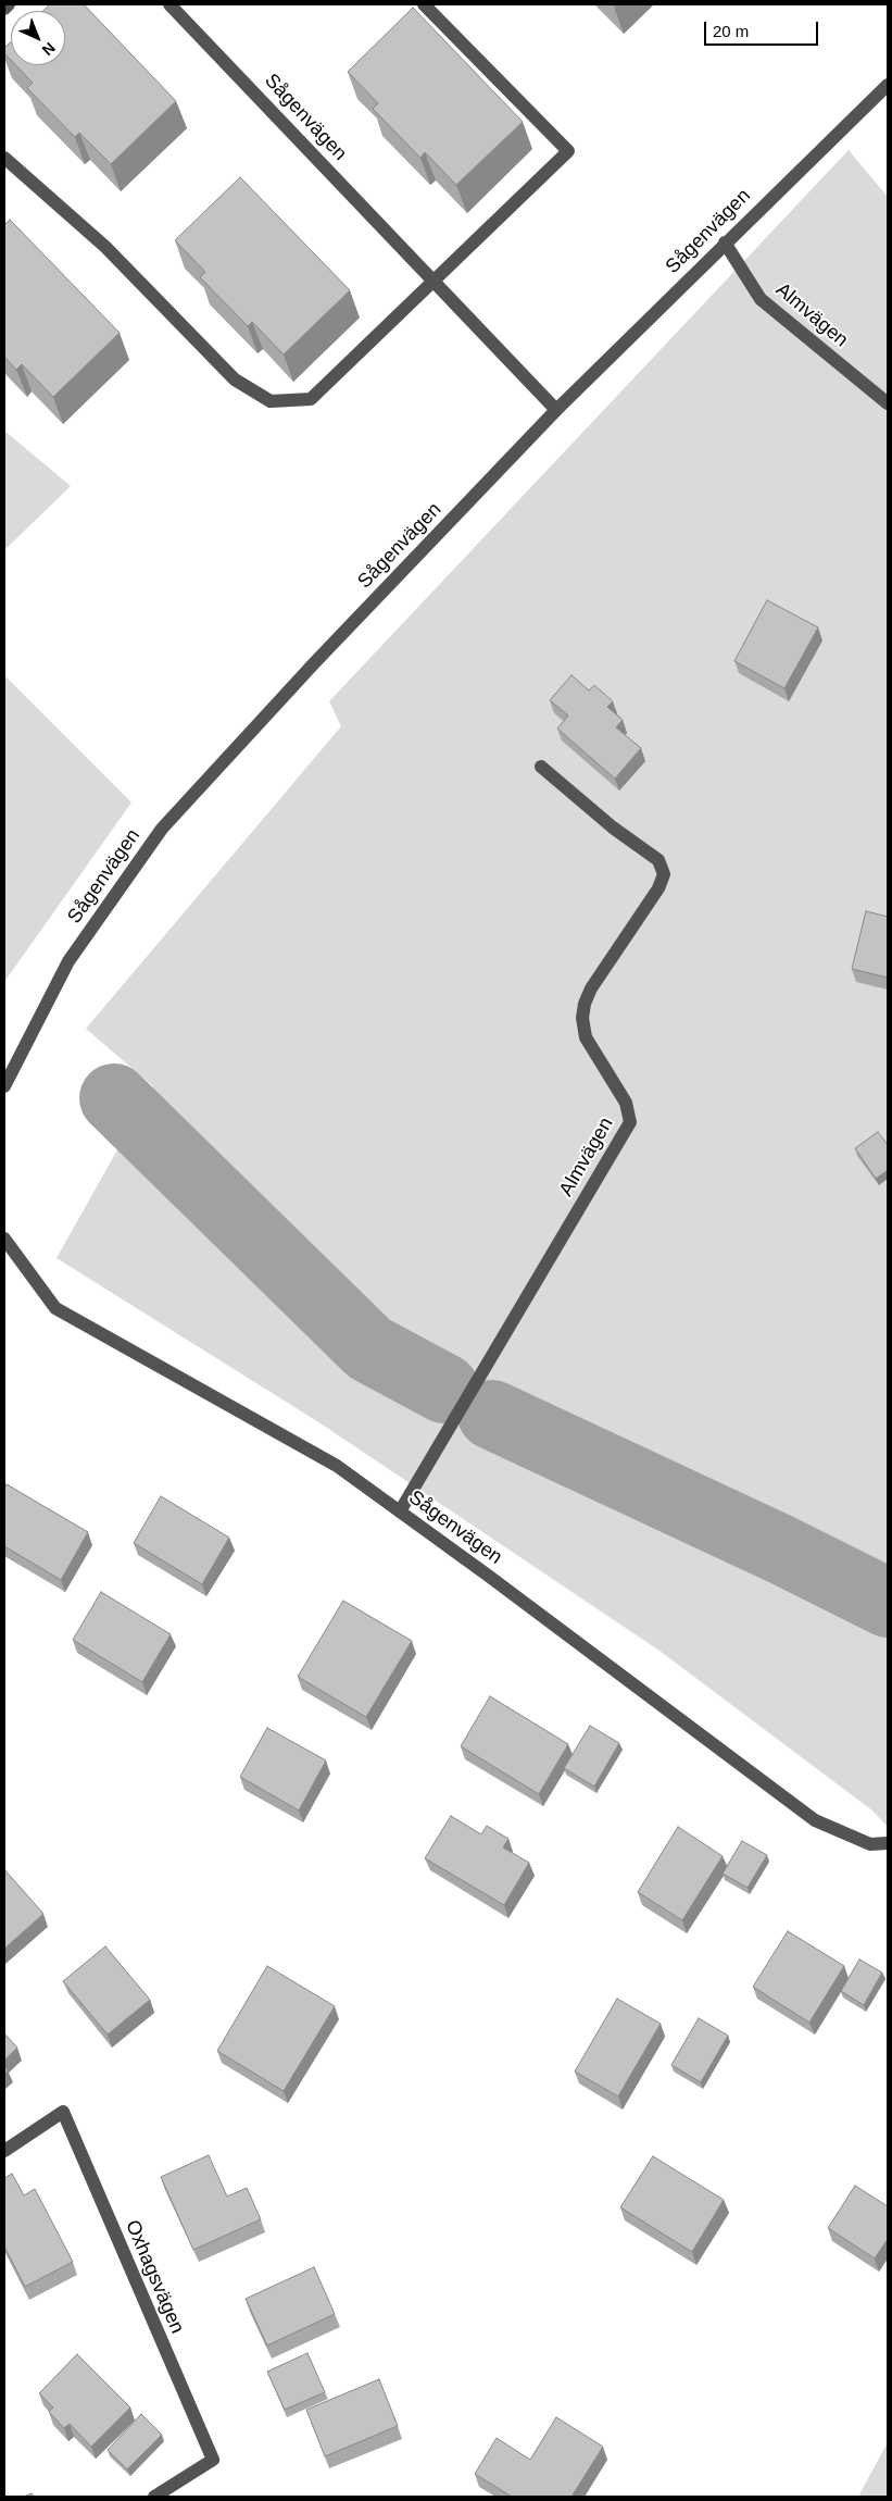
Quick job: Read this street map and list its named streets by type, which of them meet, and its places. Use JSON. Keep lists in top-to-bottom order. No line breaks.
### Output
{"streets":{"street":["Sågenvägen","Almvägen","Oxhagsvägen"]},"crossings":[["Sågenvägen","Almvägen"]],"scale_bar":"20 m","north":"bottom right"}
